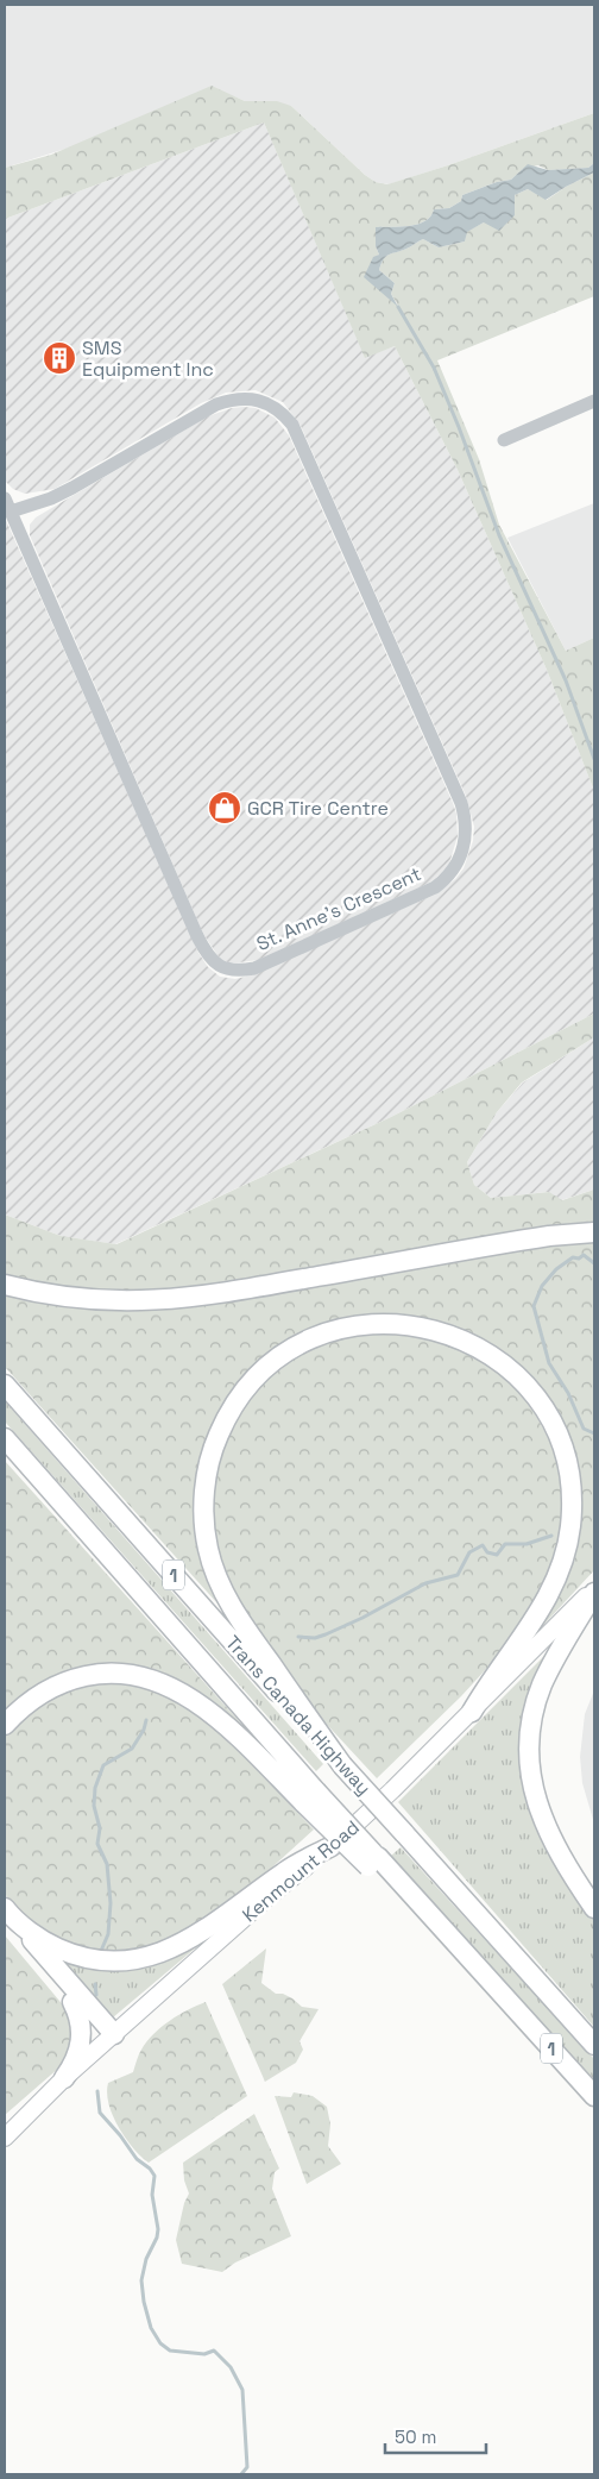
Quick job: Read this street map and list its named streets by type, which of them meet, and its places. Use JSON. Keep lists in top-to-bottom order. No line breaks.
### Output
{"streets":{"highway":["1","Trans Canada Highway"],"main road":["Kenmount Road"],"street":["St. Anne's Crescent"]},"places":{"building":["SMS Equipment Inc"],"shop":["GCR Tire Centre"]},"scale_bar":"50 m"}
